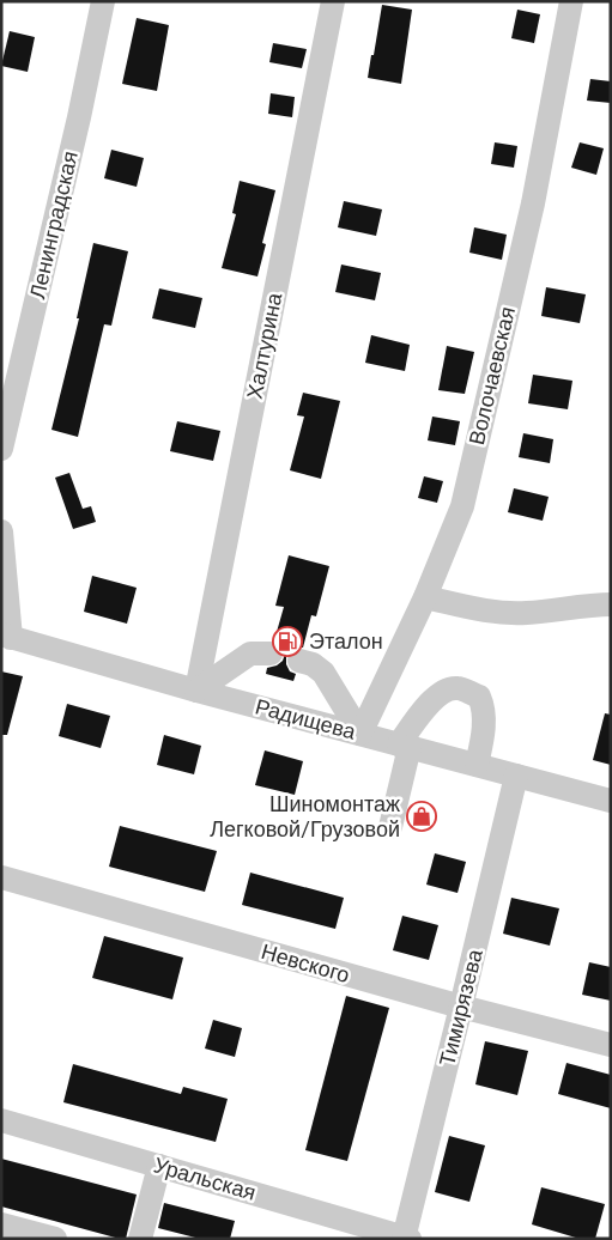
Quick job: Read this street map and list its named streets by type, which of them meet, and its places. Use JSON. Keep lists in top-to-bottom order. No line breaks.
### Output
{"streets":{"street":["Ленинградская","Халтурина","Волочаевская","Радищева","Невского","Тимирязева","Уральская"]},"crossings":[["Халтурина","Радищева"],["Волочаевская","Радищева"],["Радищева","Тимирязева"],["Невского","Тимирязева"],["Тимирязева","Уральская"]],"places":{"fuel station":["Эталон"],"shop":["Шиномонтаж Легковой/Грузовой"]}}
